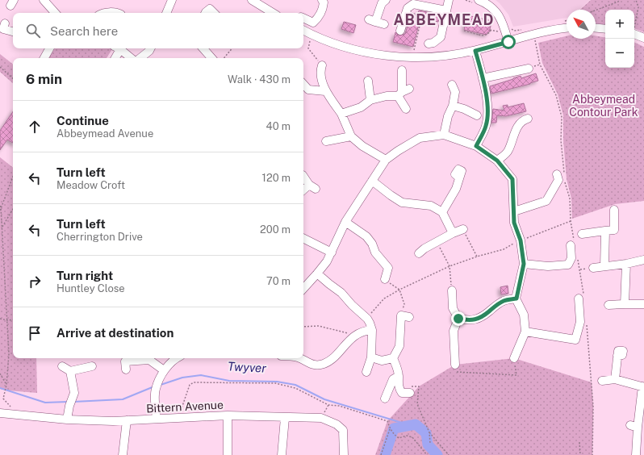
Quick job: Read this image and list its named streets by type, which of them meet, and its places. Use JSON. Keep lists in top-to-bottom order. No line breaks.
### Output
{"streets":{"street":["Bittern Avenue"]},"districts":["ABBEYMEAD"],"water":["Twyver"],"parks":["Abbeymead Contour Park"],"north":"top left","page":{"map_buttons":["+","−"],"search":"Search here","heading":["6 min","Walk · 430 m"],"list":[["Continue","Abbeymead Avenue","40 m"],["Turn left","Meadow Croft","120 m"],["Turn left","Cherrington Drive","200 m"],["Turn right","Huntley Close","70 m"],"Arrive at destination"]}}
